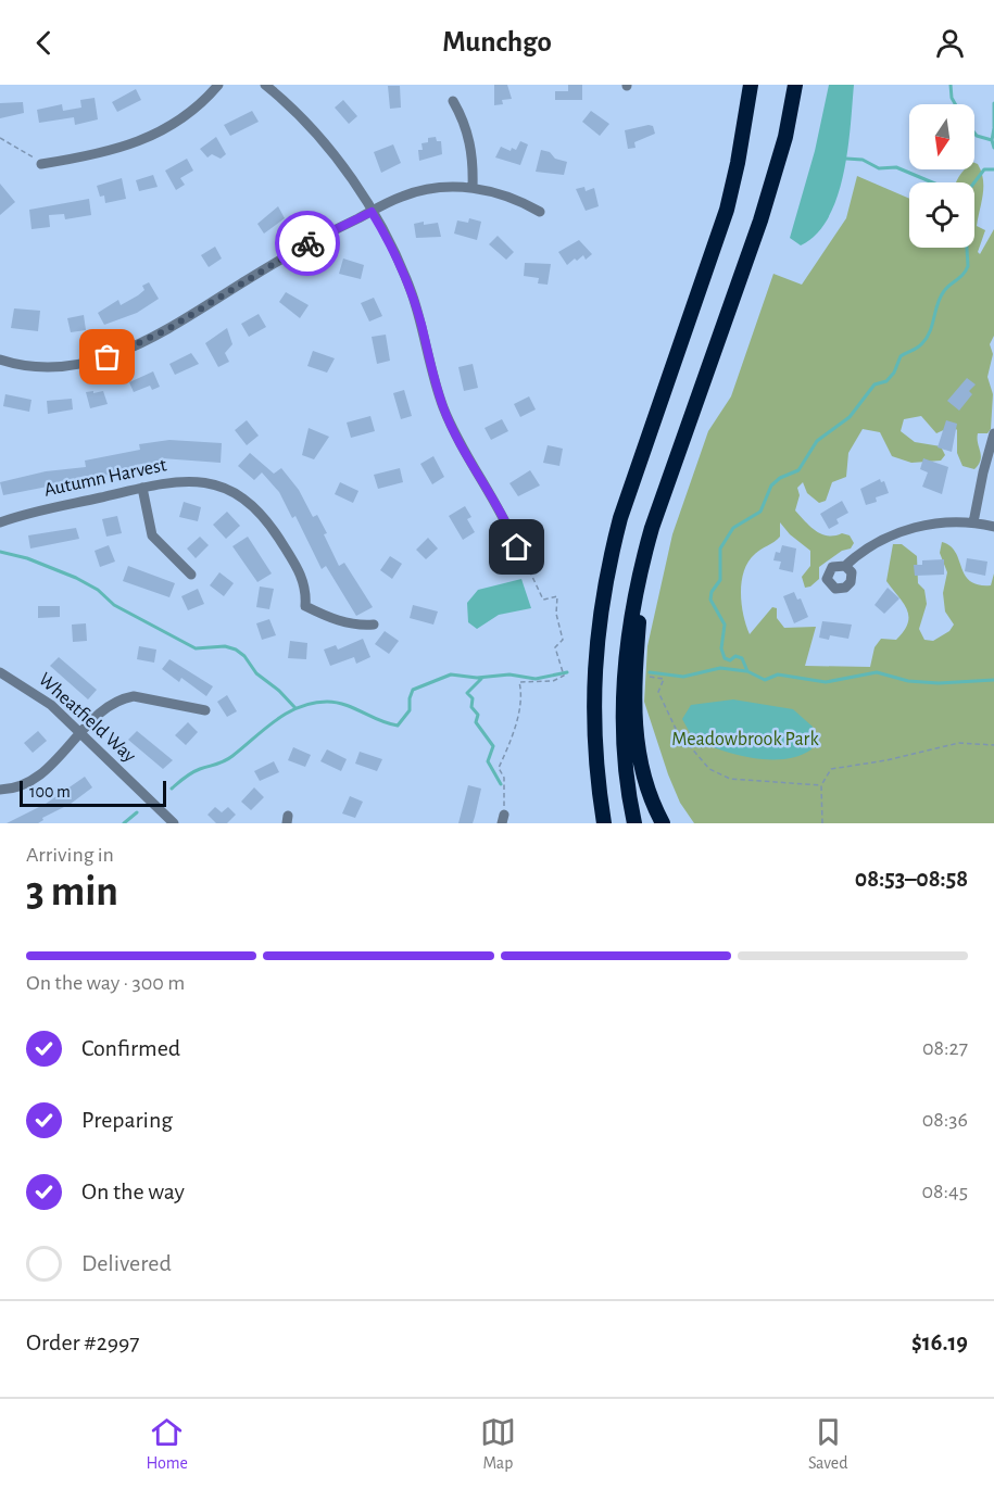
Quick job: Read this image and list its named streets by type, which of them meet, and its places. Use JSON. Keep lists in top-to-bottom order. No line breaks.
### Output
{"streets":{"street":["Autumn Harvest","Wheatfield Way"]},"parks":["Meadowbrook Park"],"scale_bar":"100 m","north":"bottom","page":{"header":"Munchgo","scale":"100 m","heading":["3 min","Arriving in","08:53–08:58"],"panel":["Order #2997","$16.19"],"bar":"On the way · 300 m","list":[["Confirmed","08:27"],["Preparing","08:36"],["On the way","08:45"],"Delivered"],"tabs":["Home","Map","Saved"]}}
